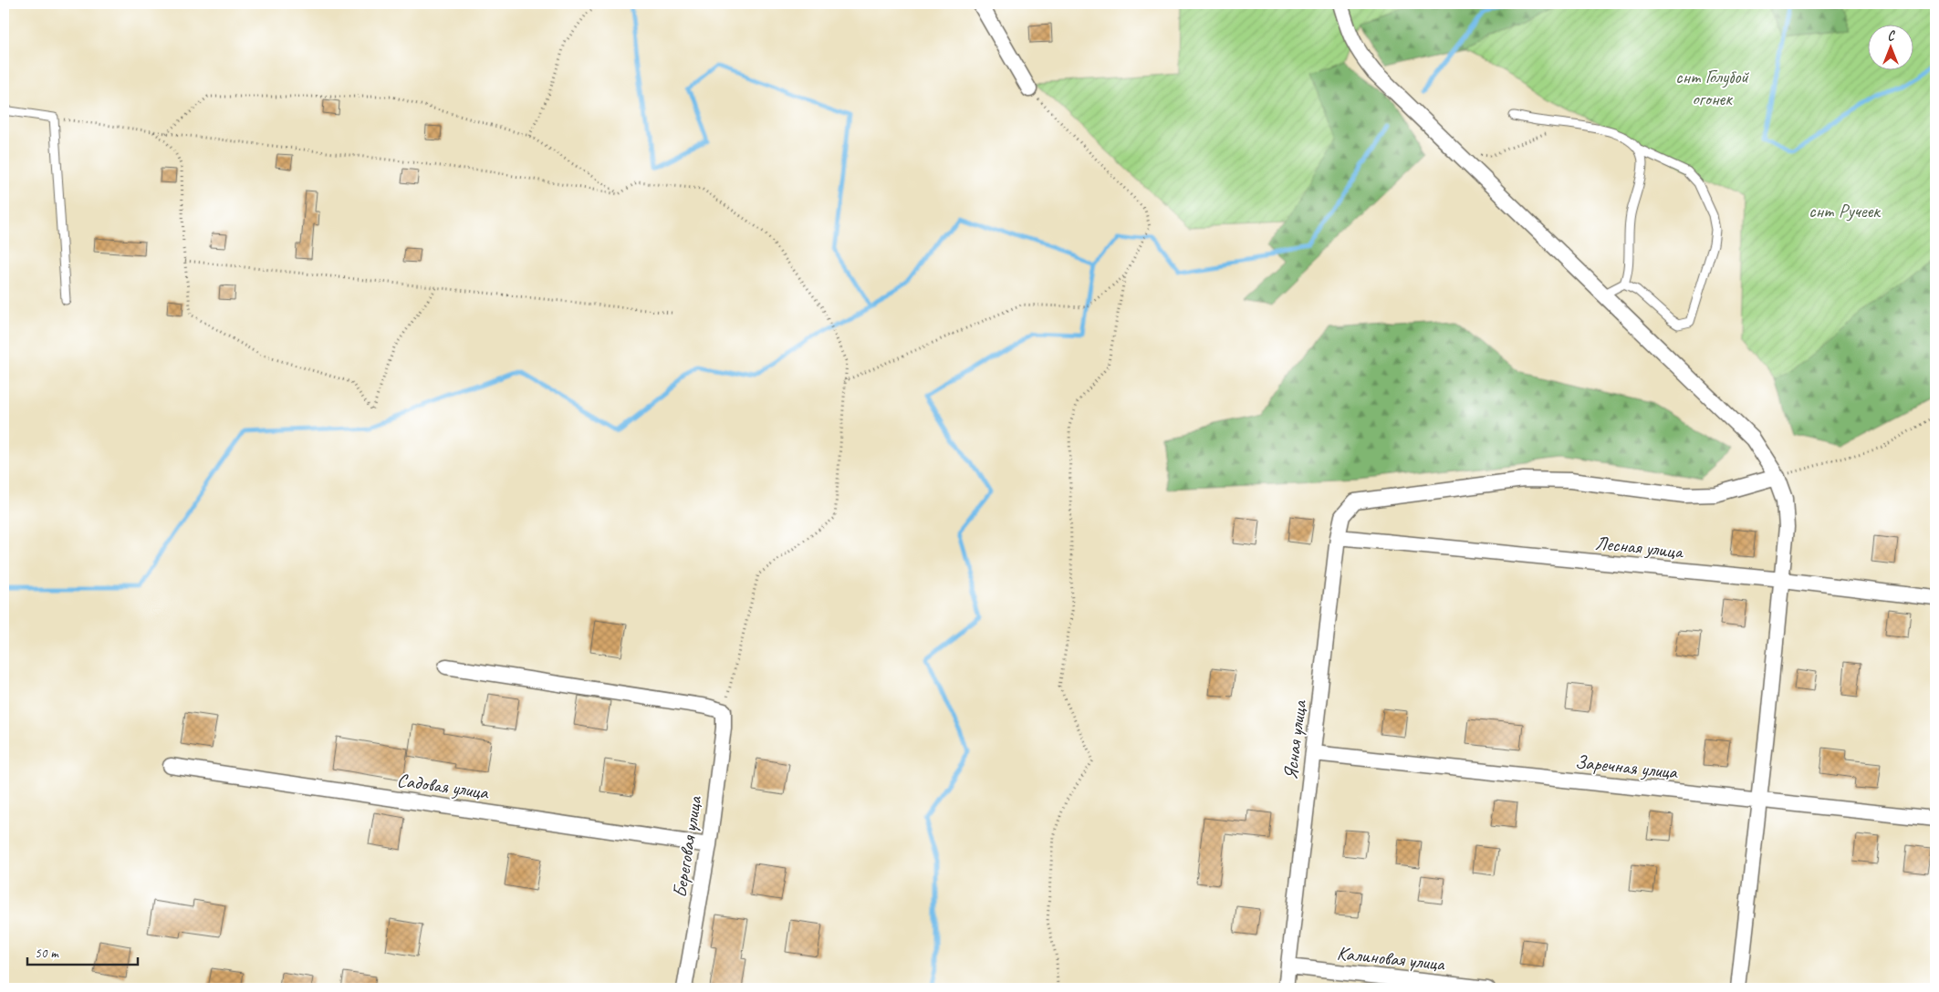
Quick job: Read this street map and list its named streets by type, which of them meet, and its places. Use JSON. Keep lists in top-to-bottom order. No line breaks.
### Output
{"streets":{"street":["Лесная улица","Ясная улица","Заречная улица","Садовая улица","Береговая улица","Калиновая улица"]},"crossings":[["Лесная улица","Ясная улица"],["Ясная улица","Заречная улица"],["Ясная улица","Калиновая улица"],["Садовая улица","Береговая улица"]],"parks":["снт Голубой огонек","снт Ручеек"],"scale_bar":"50 m","north":"top"}
